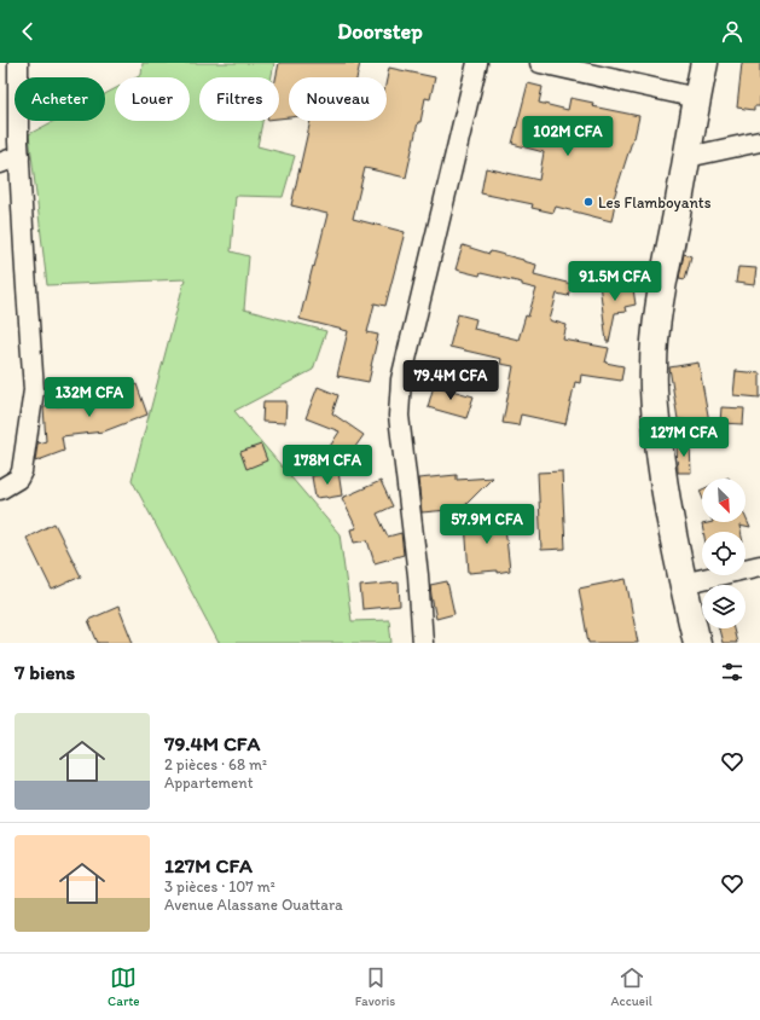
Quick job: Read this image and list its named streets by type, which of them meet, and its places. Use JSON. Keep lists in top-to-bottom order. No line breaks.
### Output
{"places":["Les Flamboyants"],"north":"bottom right","page":{"header":"Doorstep","chip":["Acheter","Louer","Filtres","Nouveau"],"price":["102M CFA","91.5M CFA","79.4M CFA","132M CFA","127M CFA","178M CFA","57.9M CFA"],"heading":"7 biens","list":[{"name":"79.4M CFA","note":"2 pièces · 68 m² · Appartement"},{"name":"127M CFA","note":"3 pièces · 107 m² · Avenue Alassane Ouattara"}],"tabs":["Carte","Favoris","Accueil"]}}
